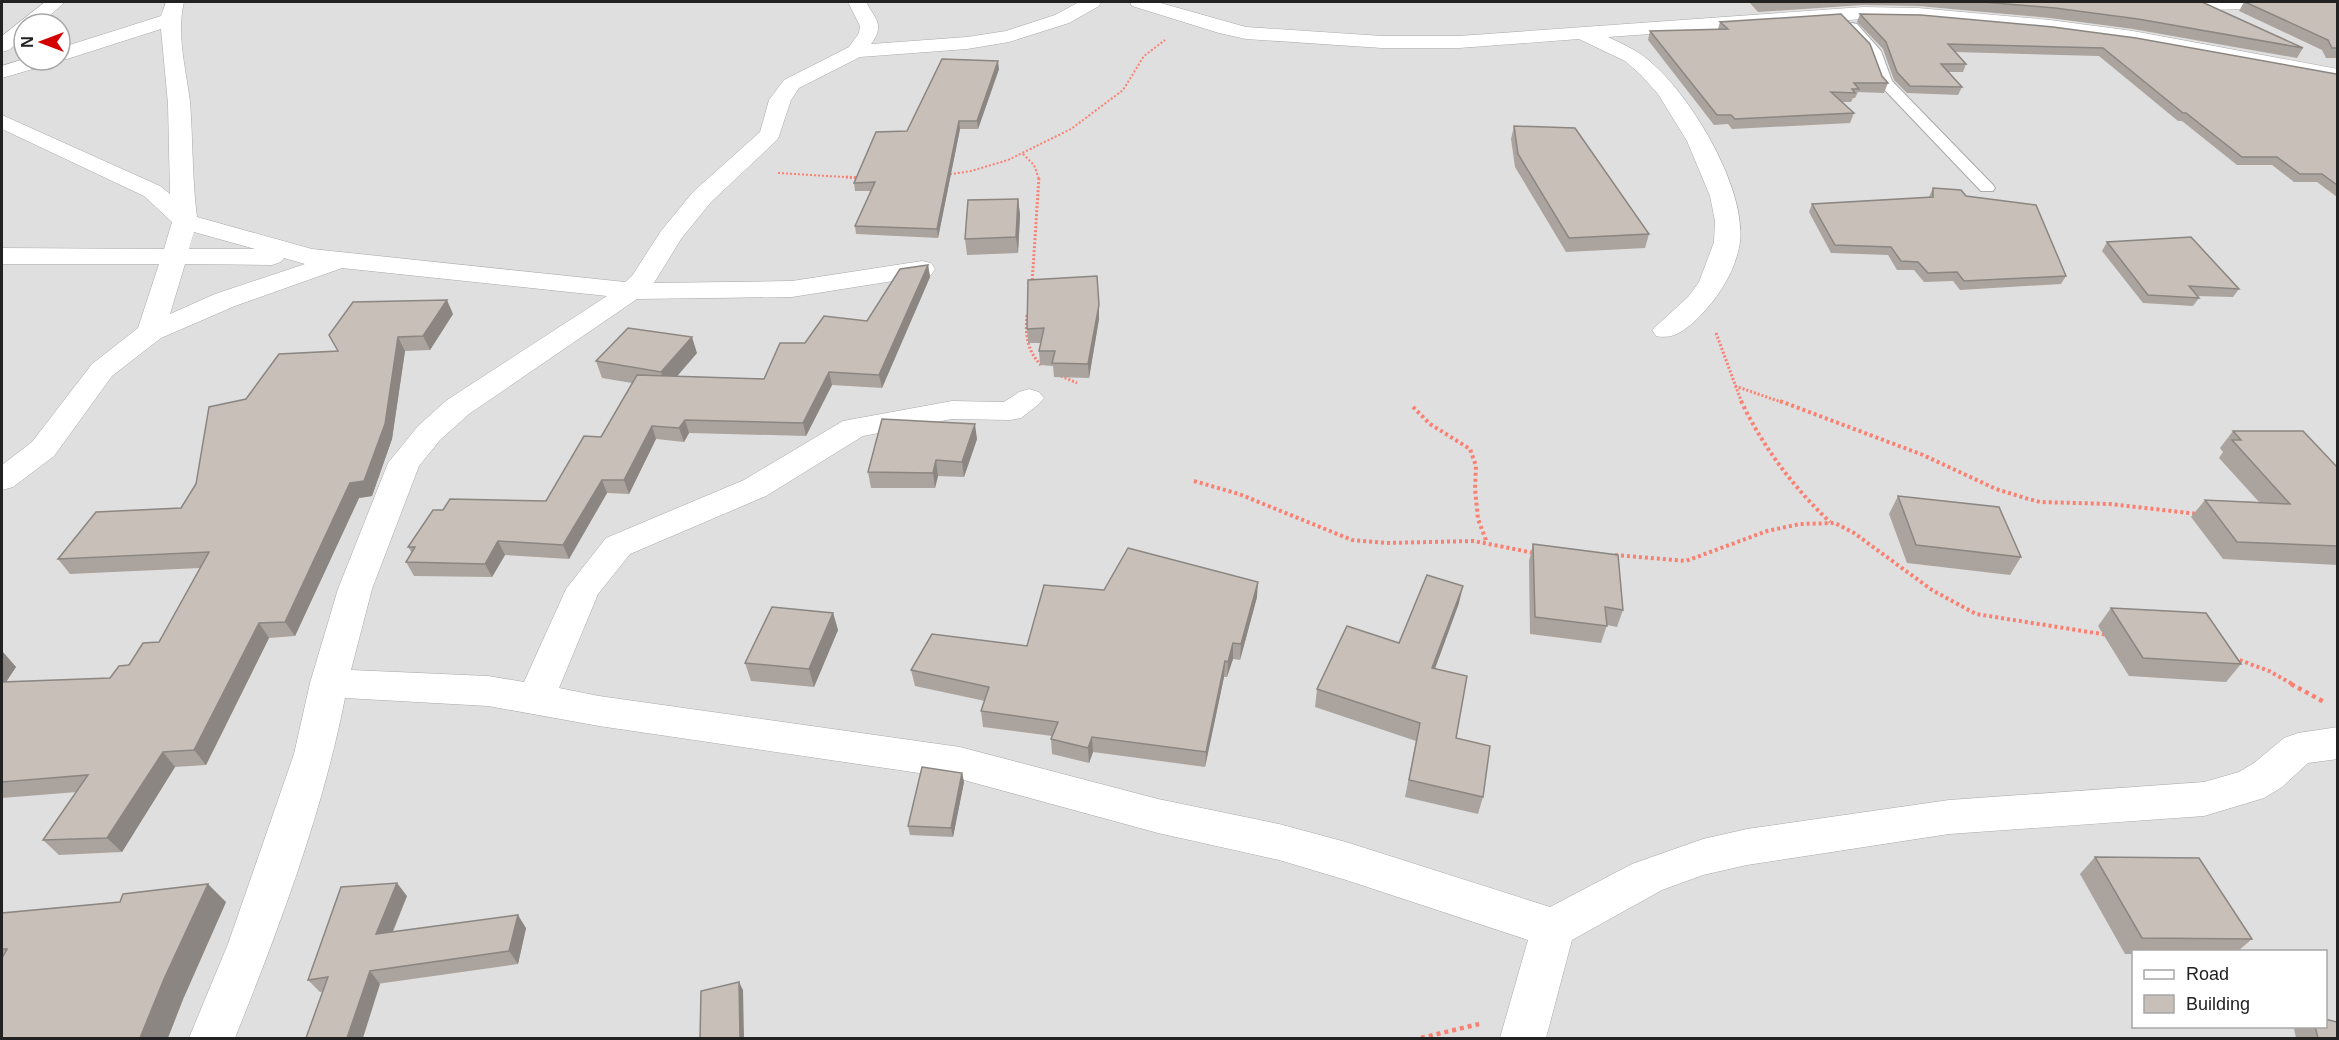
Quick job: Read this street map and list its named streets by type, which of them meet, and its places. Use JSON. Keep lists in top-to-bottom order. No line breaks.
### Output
{"legend":["Road","Building"],"north":"left"}
